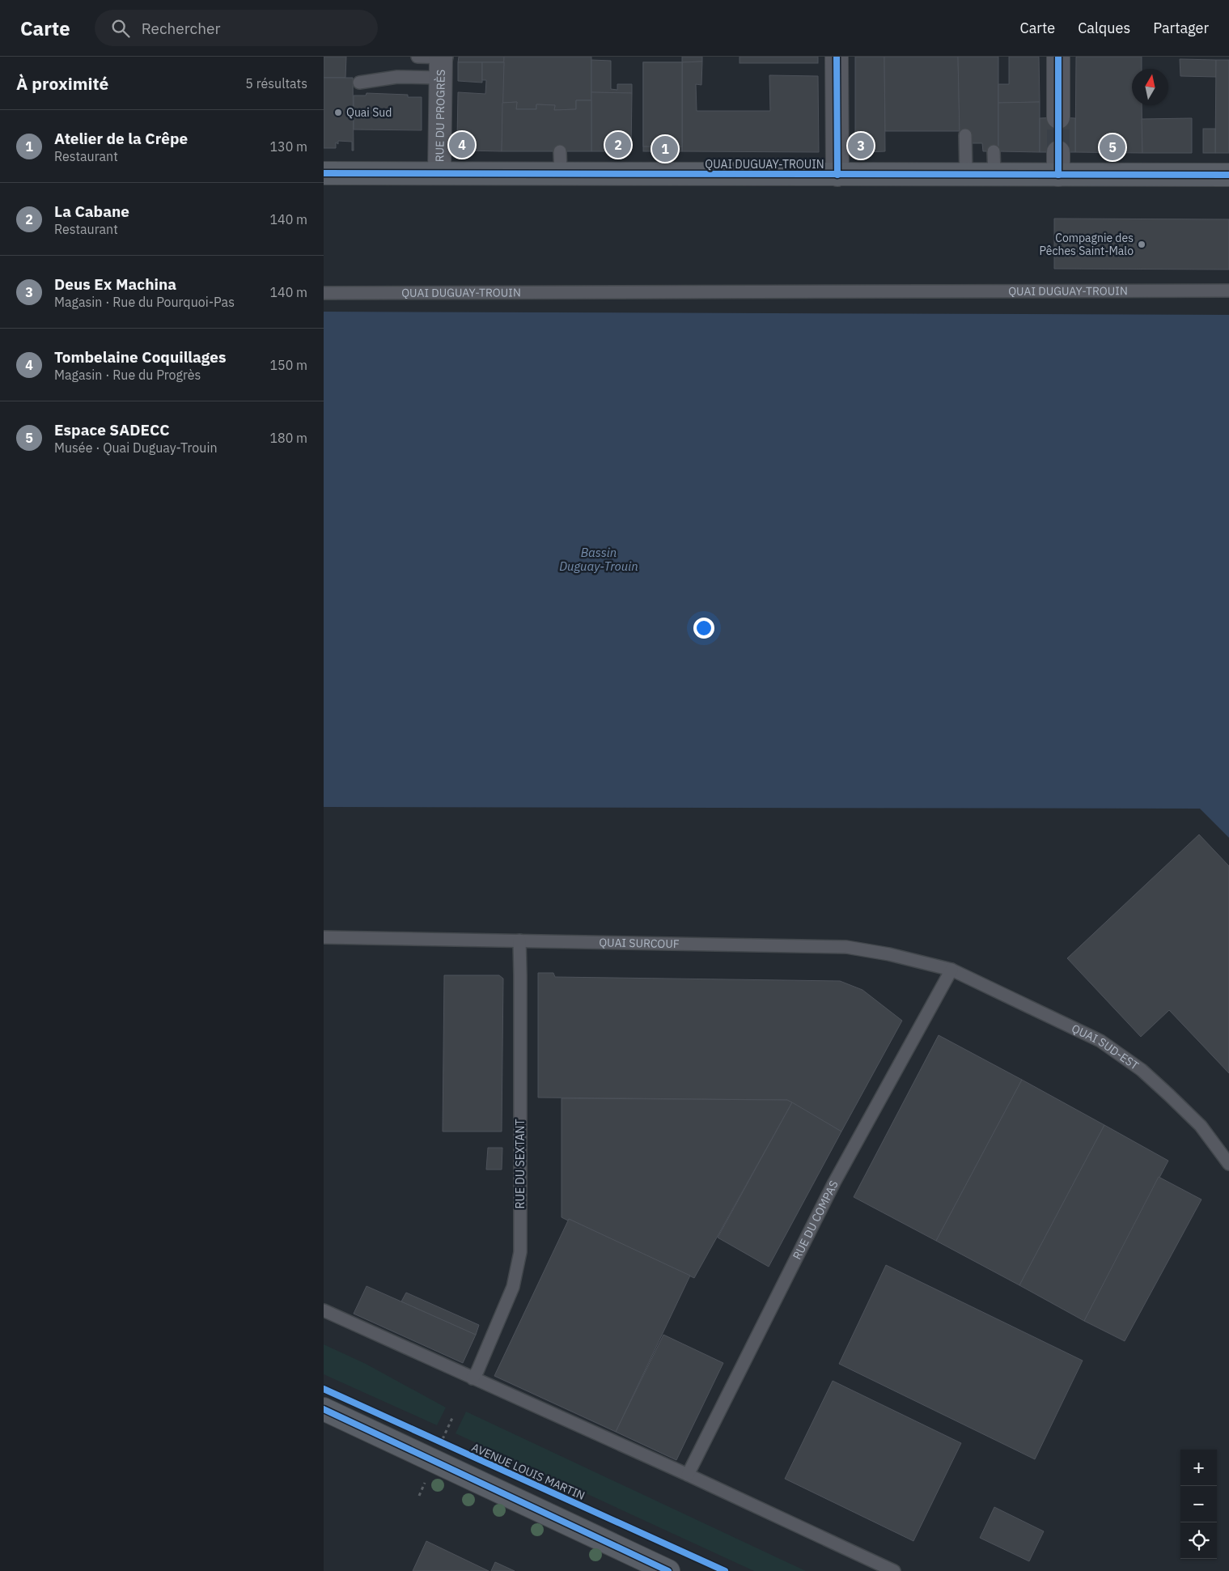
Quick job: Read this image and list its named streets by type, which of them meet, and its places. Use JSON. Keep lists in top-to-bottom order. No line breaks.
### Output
{"streets":{"main road":["QUAI DUGUAY-TROUIN"],"street":["RUE DU PROGRÈS"],"lane":["QUAI SURCOUF","QUAI SUD-EST","RUE DU SEXTANT","RUE DU COMPAS"],"cycle path":["AVENUE LOUIS MARTIN"]},"crossings":[["RUE DU PROGRÈS","QUAI DUGUAY-TROUIN"],["QUAI SURCOUF","QUAI SUD-EST"],["QUAI SURCOUF","RUE DU SEXTANT"],["QUAI SURCOUF","RUE DU COMPAS"],["QUAI SUD-EST","RUE DU COMPAS"]],"water":["Bassin Duguay-Trouin"],"places":["Quai Sud","Compagnie des Pêches Saint-Malo"],"north":"top","page":{"header":"Carte","search":"Rechercher","nav":["Carte","Calques","Partager"],"heading":["À proximité","5 résultats"],"list":[{"mark":"1","name":"Atelier de la Crêpe","note":"Restaurant","value":"130 m"},{"mark":"2","name":"La Cabane","note":"Restaurant","value":"140 m"},{"mark":"3","name":"Deus Ex Machina","note":"Magasin · Rue du Pourquoi-Pas","value":"140 m"},{"mark":"4","name":"Tombelaine Coquillages","note":"Magasin · Rue du Progrès","value":"150 m"},{"mark":"5","name":"Espace SADECC","note":"Musée · Quai Duguay-Trouin","value":"180 m"}],"pins":["2","4","3","5","1"],"map_buttons":["+","−"]}}
